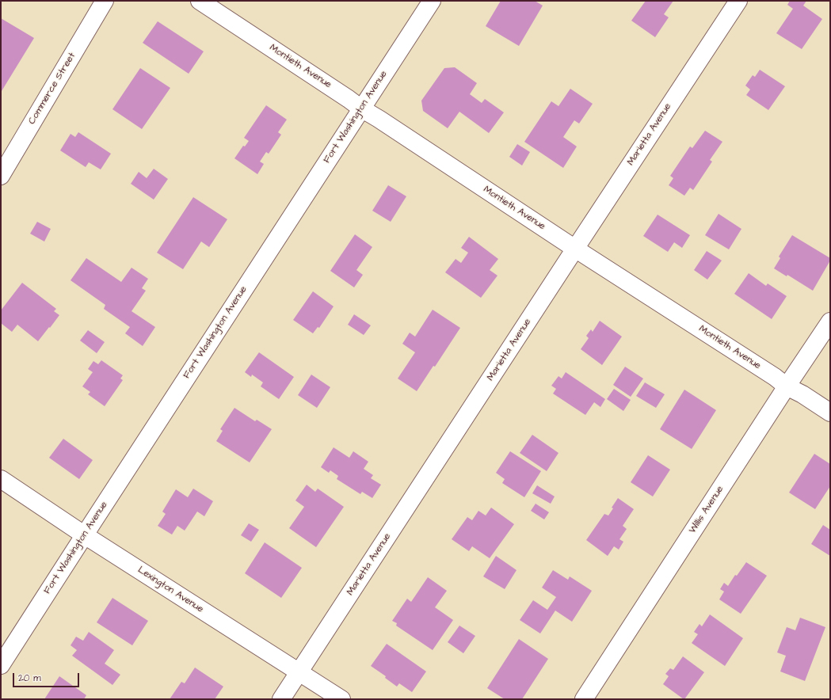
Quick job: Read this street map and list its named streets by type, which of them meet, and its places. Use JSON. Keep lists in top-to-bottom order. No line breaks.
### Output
{"streets":{"street":["Montieth Avenue","Commerce Street","Fort Washington Avenue","Marietta Avenue","Willis Avenue","Lexington Avenue"]},"crossings":[["Montieth Avenue","Fort Washington Avenue"],["Montieth Avenue","Marietta Avenue"],["Montieth Avenue","Willis Avenue"],["Fort Washington Avenue","Lexington Avenue"],["Marietta Avenue","Lexington Avenue"]],"scale_bar":"20 m"}
